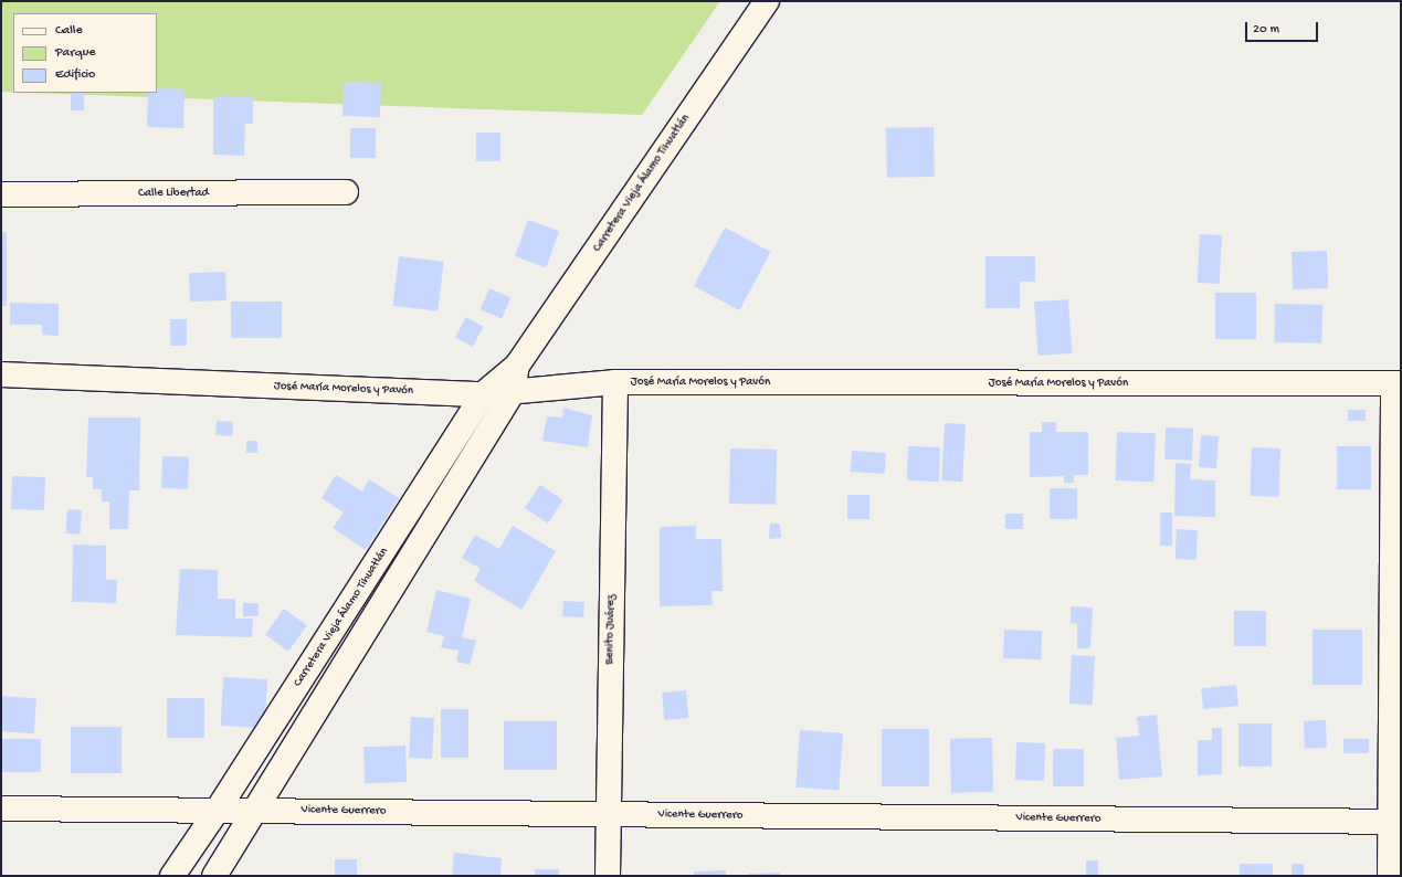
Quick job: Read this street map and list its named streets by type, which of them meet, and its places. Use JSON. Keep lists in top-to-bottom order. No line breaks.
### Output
{"streets":{"street":["Carretera Vieja Álamo Tihuatlán","Calle Libertad","José María Morelos y Pavón","Benito Juárez","Vicente Guerrero"]},"crossings":[["Carretera Vieja Álamo Tihuatlán","José María Morelos y Pavón"],["Carretera Vieja Álamo Tihuatlán","Vicente Guerrero"],["José María Morelos y Pavón","Benito Juárez"],["Benito Juárez","Vicente Guerrero"]],"legend":["Calle","Parque","Edificio"],"scale_bar":"20 m"}
